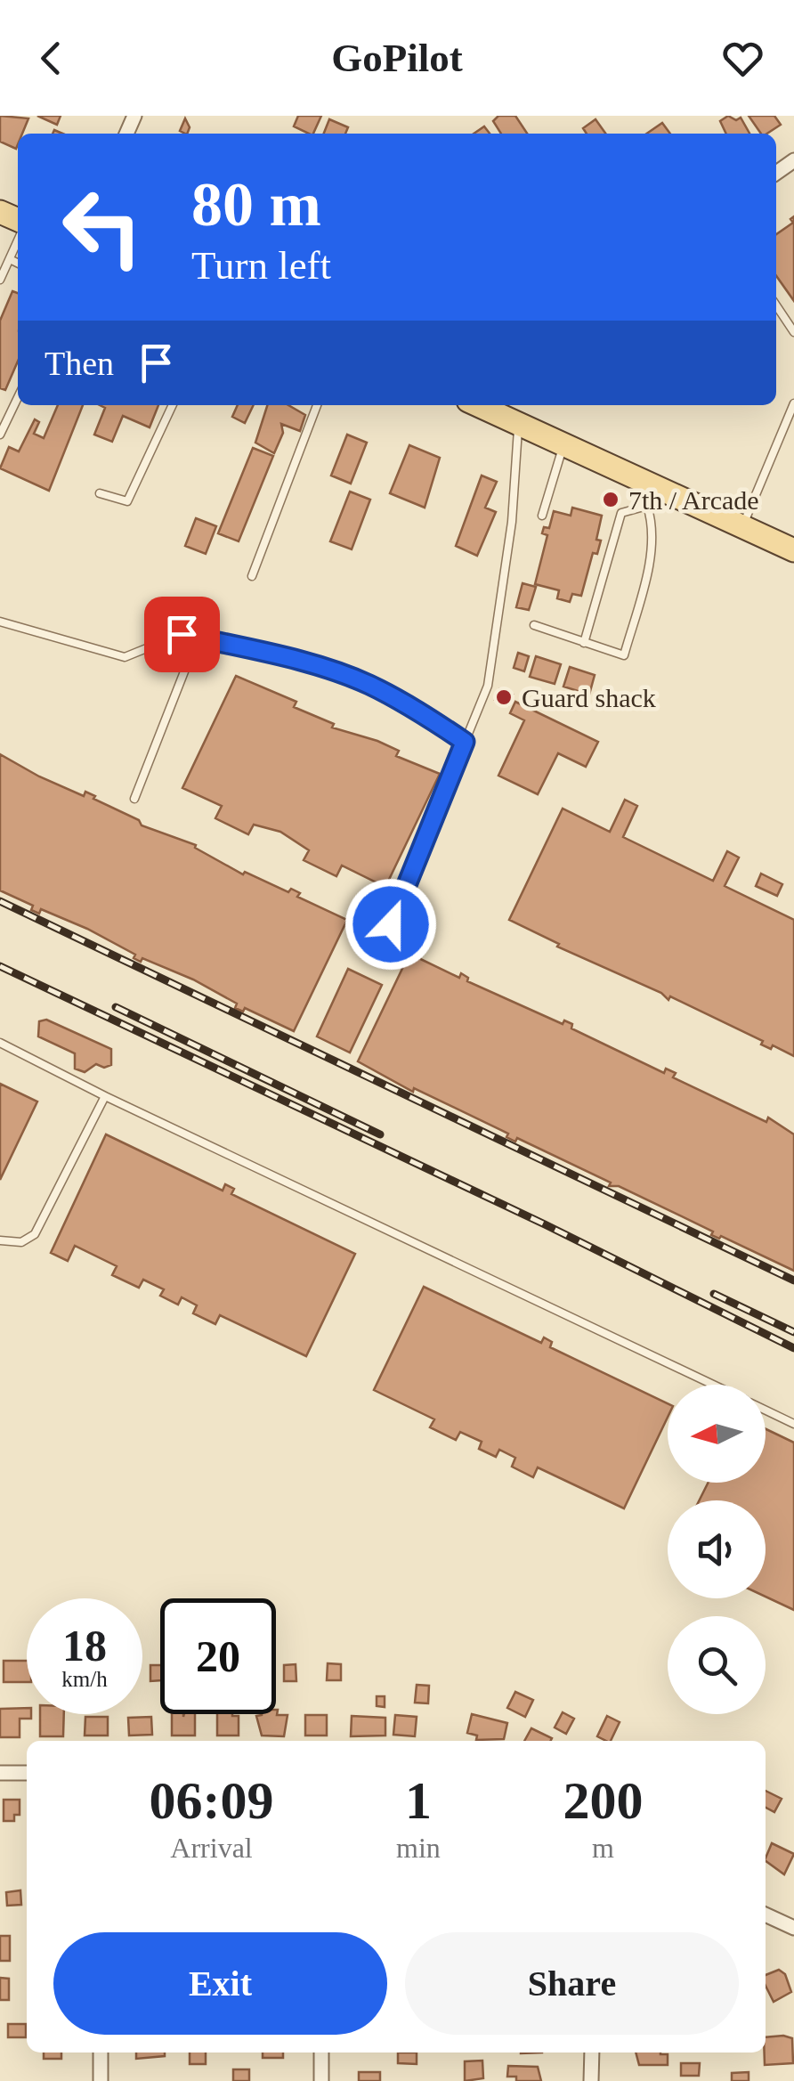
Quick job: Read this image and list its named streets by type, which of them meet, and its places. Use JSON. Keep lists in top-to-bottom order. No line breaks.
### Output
{"places":["7th / Arcade","Guard shack"],"north":"left","page":{"header":"GoPilot","turn":["80 m","Turn left"],"then":"Then","speed":"18 km/h","limit":"20","eta":["06:09","Arrival","1","min","200","m"],"buttons":["Exit","Share"]}}
